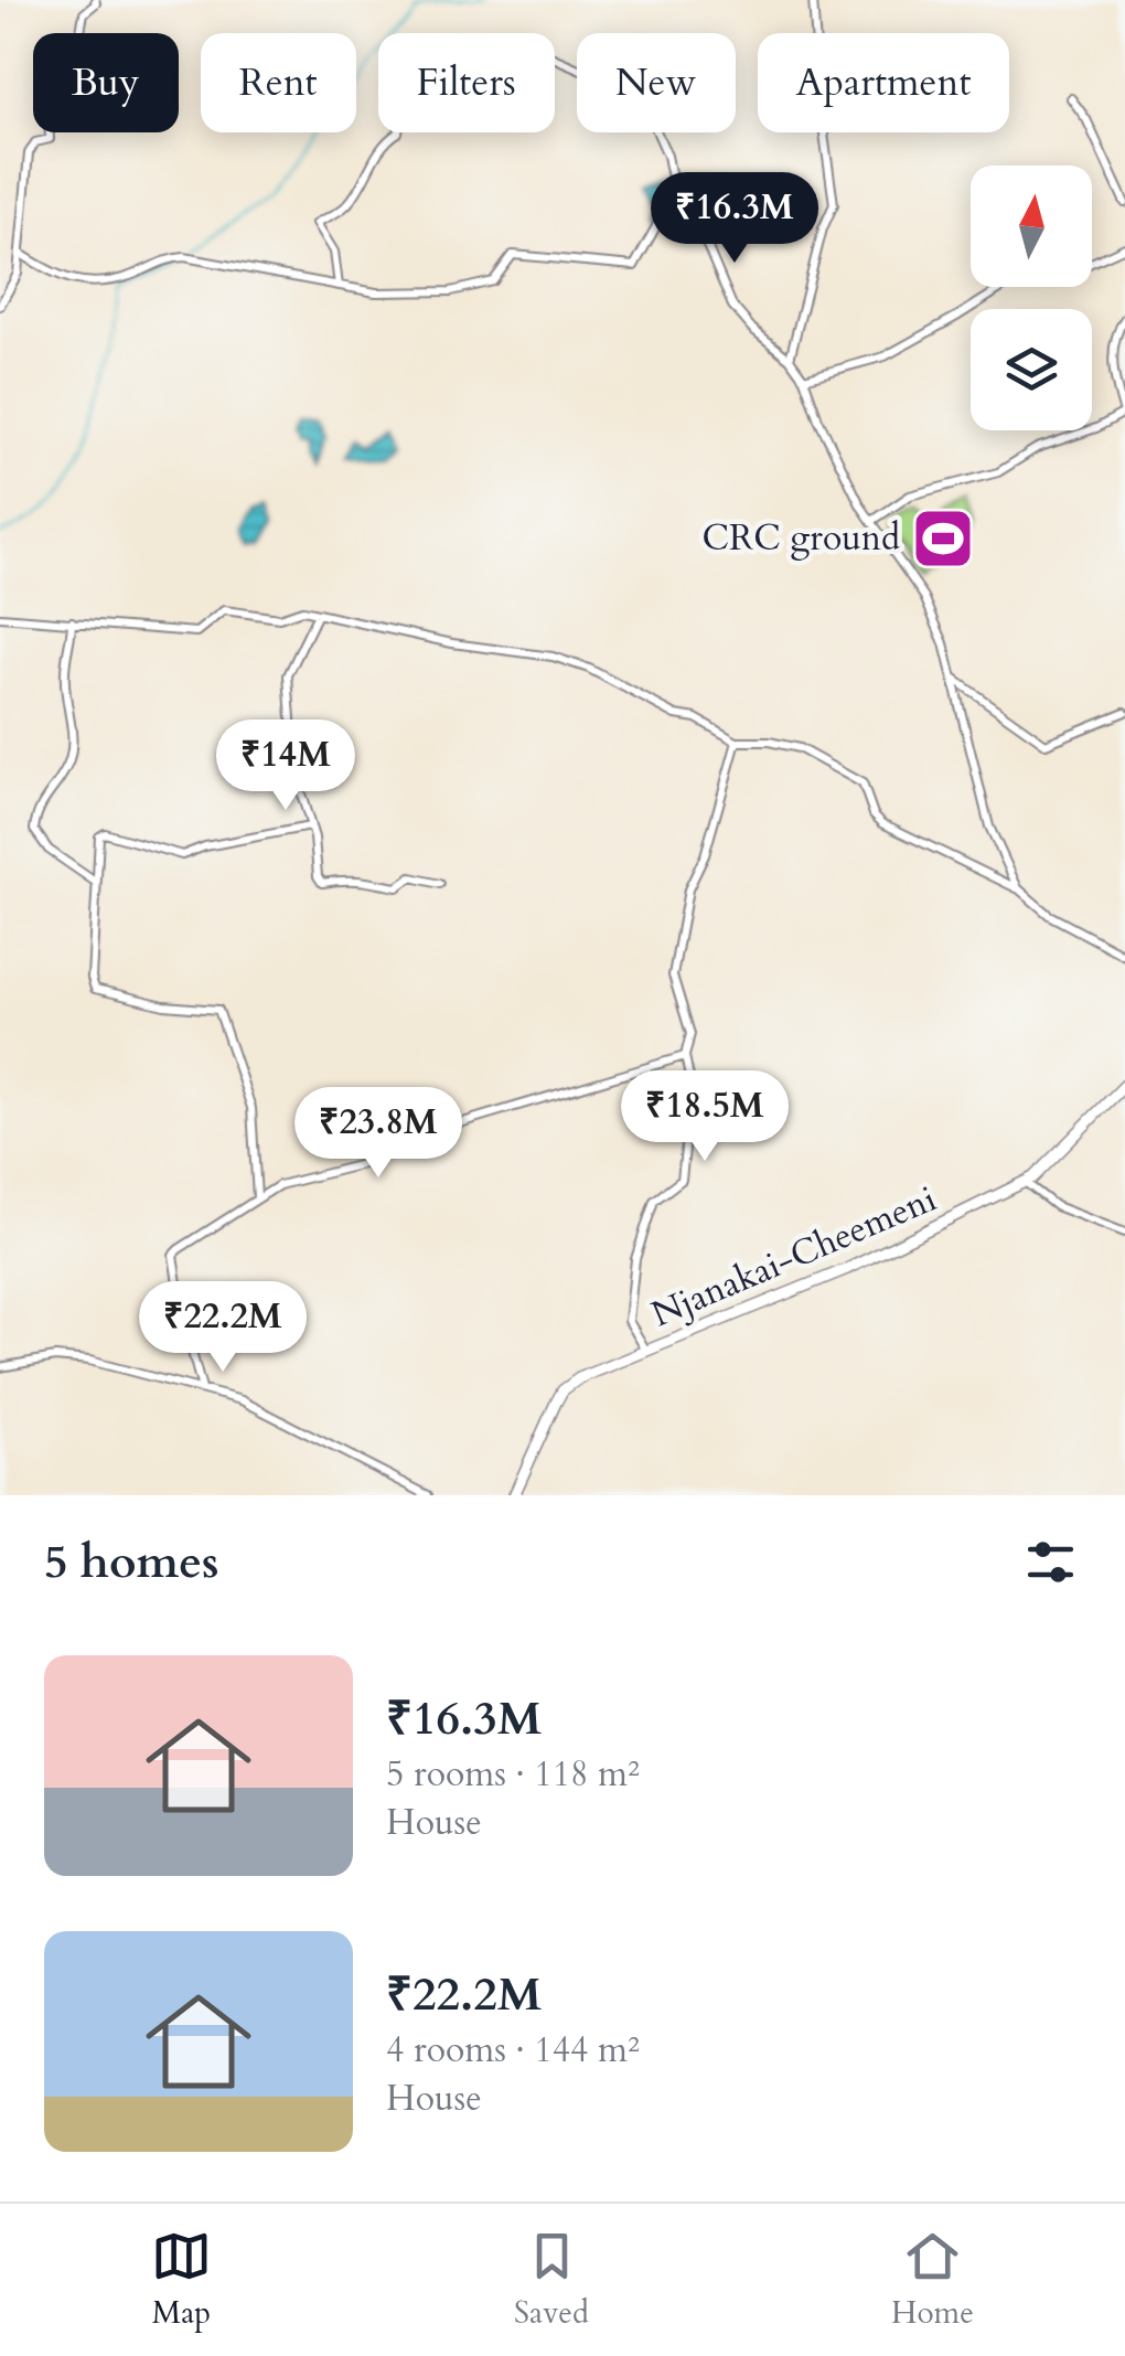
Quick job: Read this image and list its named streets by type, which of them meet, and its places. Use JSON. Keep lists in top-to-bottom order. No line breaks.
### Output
{"streets":{"main road":["Njanakai-Cheemeni"]},"places":{"sports":["CRC ground"]},"north":"top","page":{"chip":["Buy","Rent","Filters","New","Apartment"],"price":["₹16.3M","₹14M","₹18.5M","₹23.8M","₹22.2M"],"heading":"5 homes","list":[{"name":"₹16.3M","note":"5 rooms · 118 m² · House"},{"name":"₹22.2M","note":"4 rooms · 144 m² · House"}],"tabs":["Map","Saved","Home"]}}
